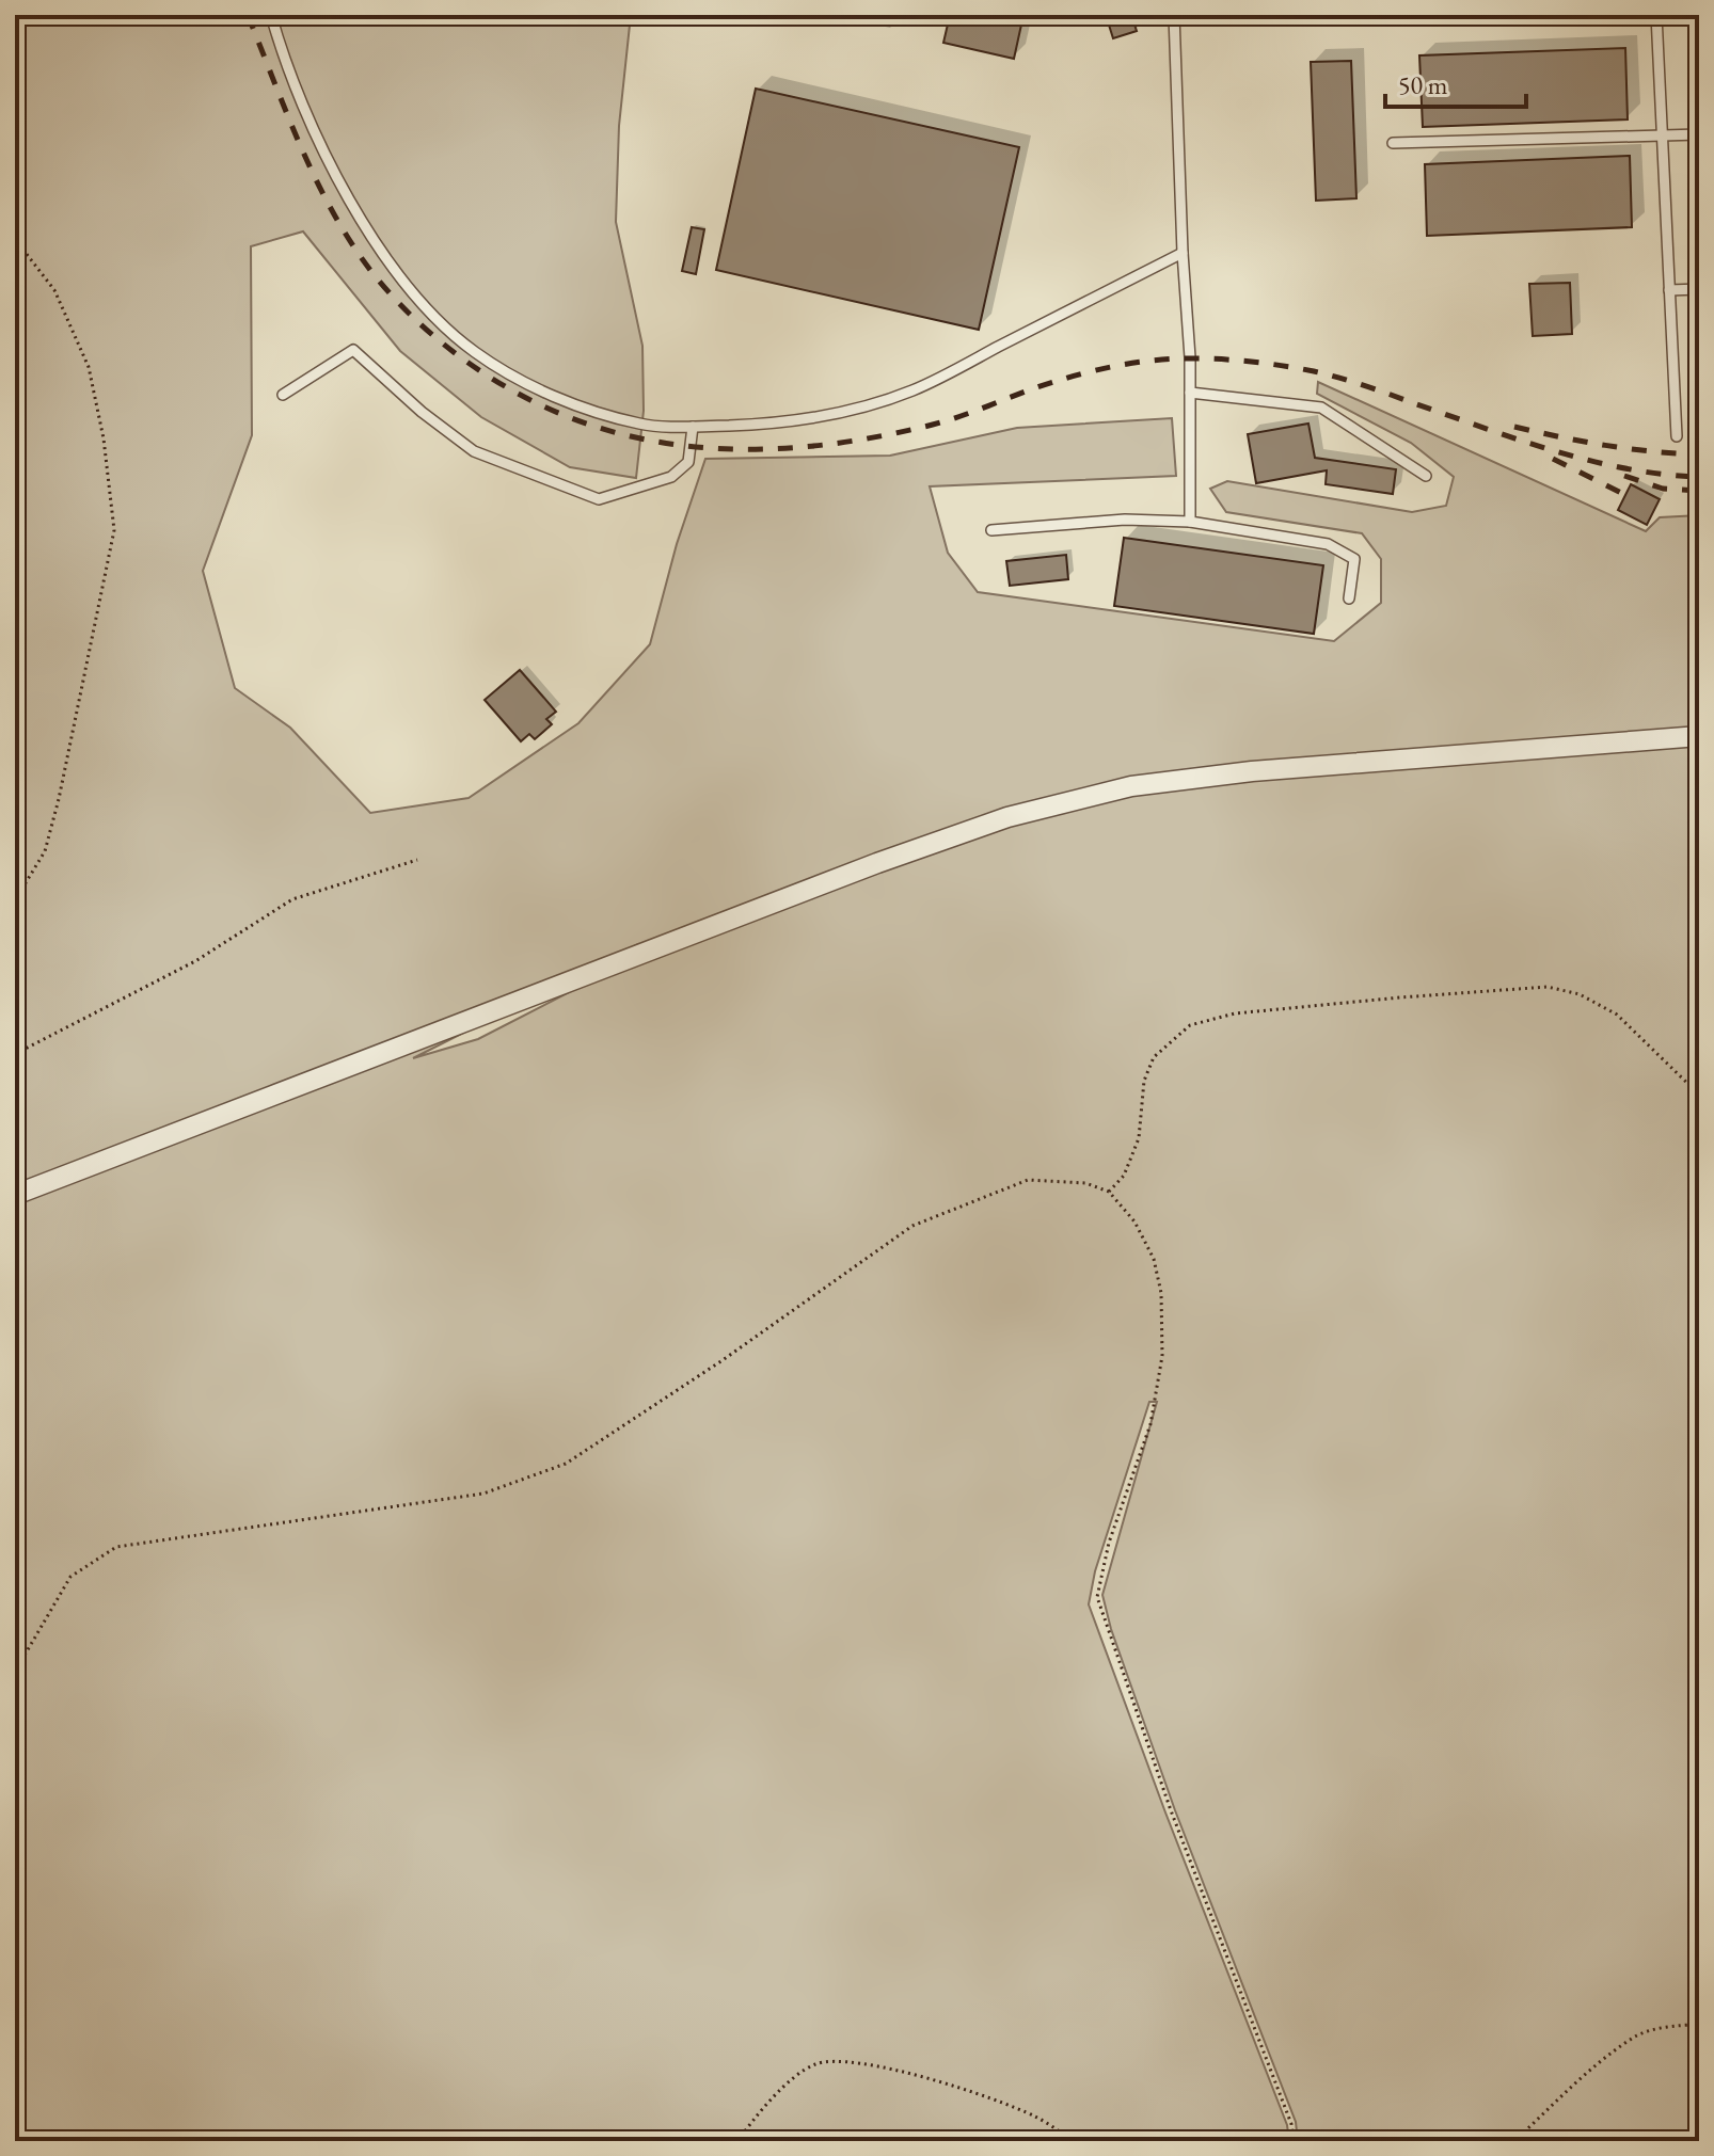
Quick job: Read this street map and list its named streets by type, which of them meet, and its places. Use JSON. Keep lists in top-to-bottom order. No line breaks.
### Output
{"scale_bar":"50 m"}
